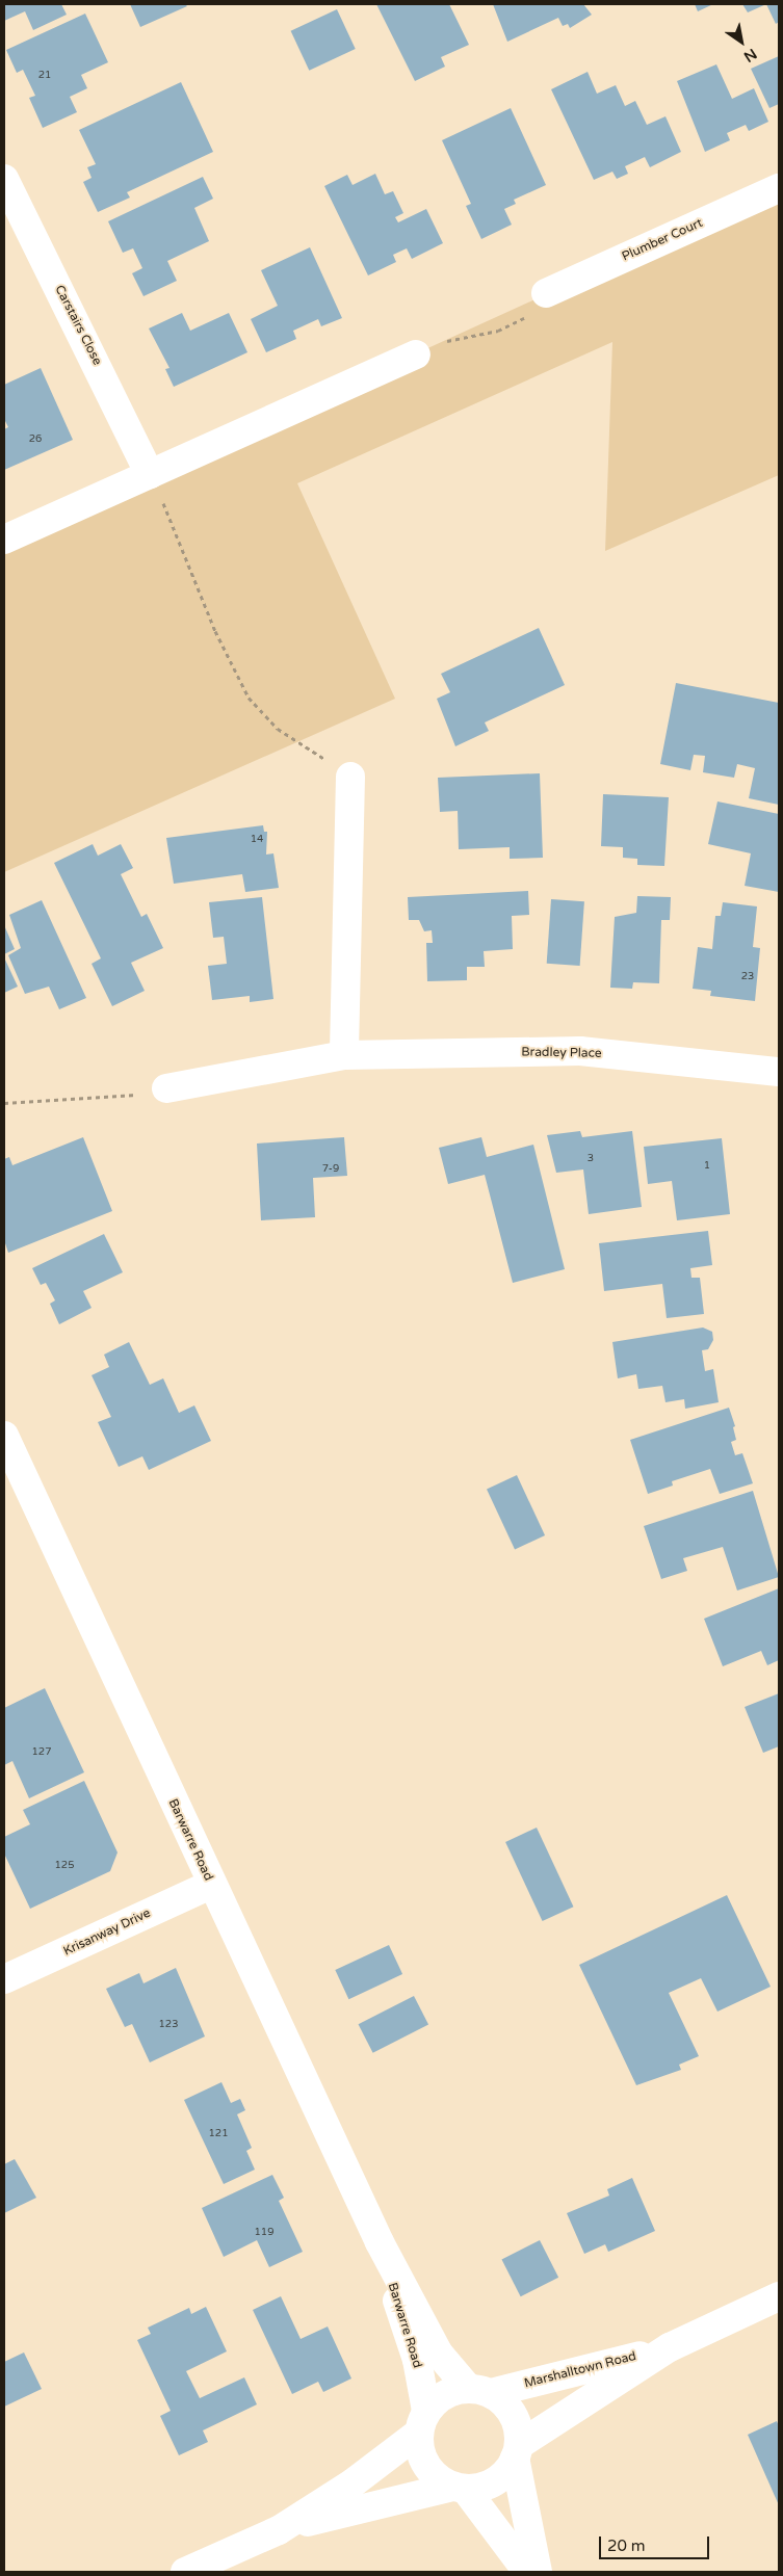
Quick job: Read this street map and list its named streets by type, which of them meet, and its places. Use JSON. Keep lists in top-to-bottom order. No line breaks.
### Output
{"streets":{"street":["Plumber Court","Carstairs Close","Bradley Place","Barwarre Road","Krisanway Drive","Marshalltown Road"]},"crossings":[["Barwarre Road","Krisanway Drive"],["Barwarre Road","Marshalltown Road"]],"house_numbers":["21","26","14","23","3","1","7-9","127","125","123","121","119"],"scale_bar":"20 m","north":"bottom right"}
